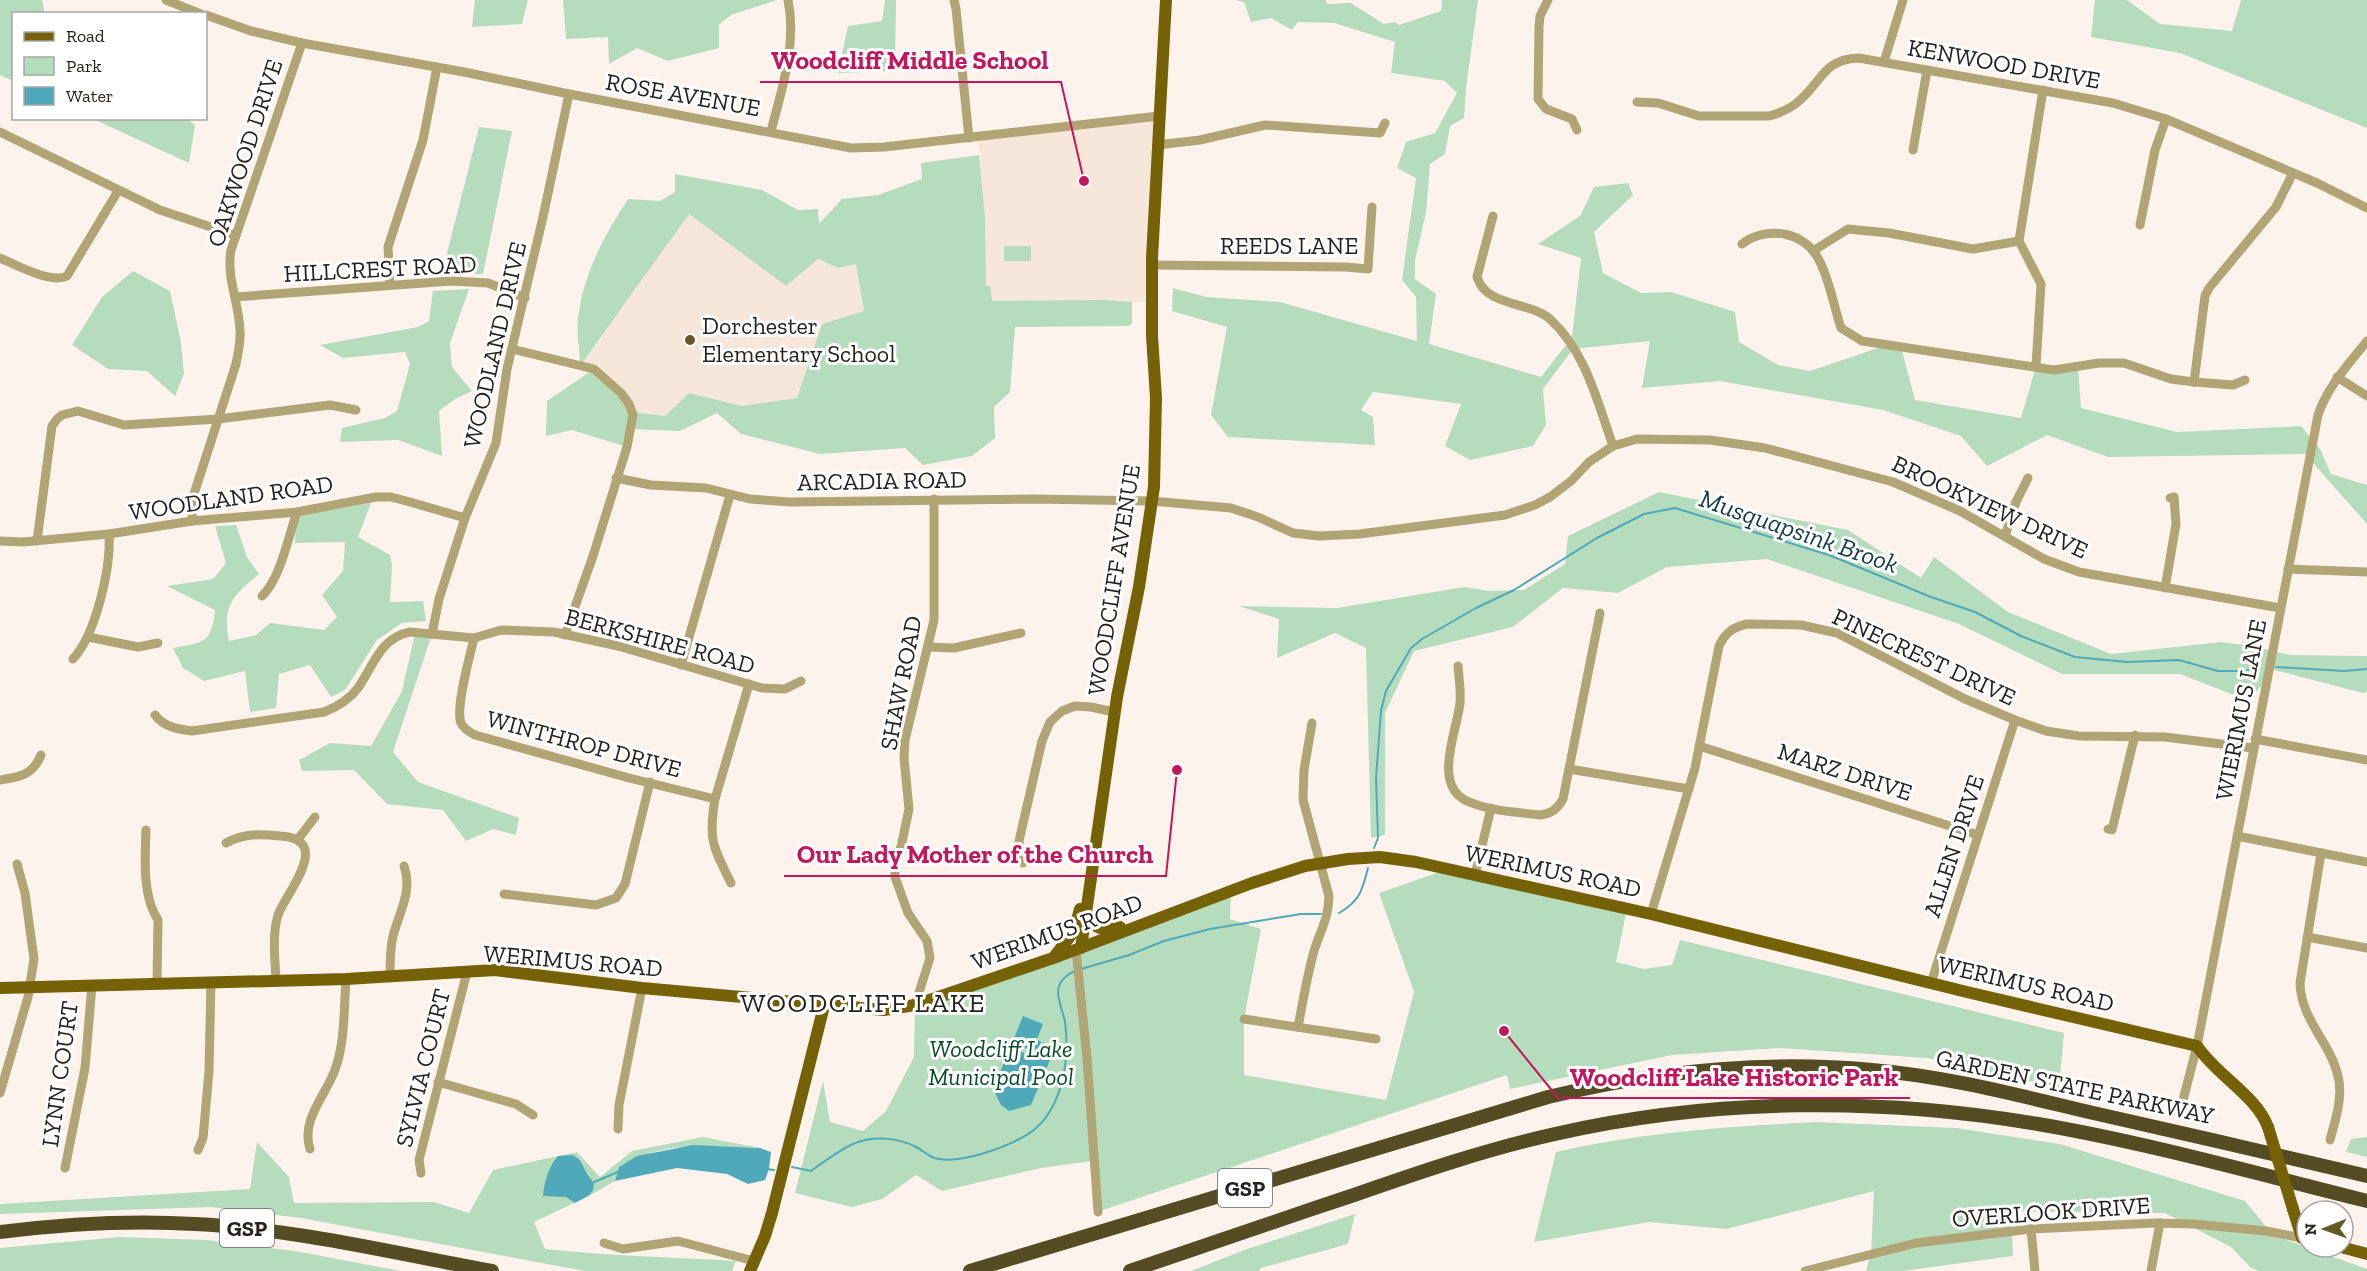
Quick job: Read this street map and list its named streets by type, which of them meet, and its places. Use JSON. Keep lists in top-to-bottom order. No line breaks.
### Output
{"streets":{"highway":["GARDEN STATE PARKWAY","GSP"],"main road":["WOODCLIFF AVENUE","WERIMUS ROAD"],"street":["KENWOOD DRIVE","ROSE AVENUE","OAKWOOD DRIVE","REEDS LANE","HILLCREST ROAD","WOODLAND DRIVE","ARCADIA ROAD","WOODLAND ROAD","BROOKVIEW DRIVE","BERKSHIRE ROAD","PINECREST DRIVE","SHAW ROAD","WIERIMUS LANE","WINTHROP DRIVE","MARZ DRIVE","ALLEN DRIVE","SYLVIA COURT","LYNN COURT","OVERLOOK DRIVE"]},"crossings":[["ROSE AVENUE","OAKWOOD DRIVE"],["ROSE AVENUE","WOODLAND DRIVE"],["ROSE AVENUE","WOODCLIFF AVENUE"],["OAKWOOD DRIVE","HILLCREST ROAD"],["OAKWOOD DRIVE","WOODLAND ROAD"],["REEDS LANE","WOODCLIFF AVENUE"],["HILLCREST ROAD","WOODLAND DRIVE"],["WOODLAND DRIVE","WOODLAND ROAD"],["WOODLAND DRIVE","BERKSHIRE ROAD"],["ARCADIA ROAD","BROOKVIEW DRIVE"],["ARCADIA ROAD","WOODCLIFF AVENUE"],["ARCADIA ROAD","SHAW ROAD"],["BROOKVIEW DRIVE","WIERIMUS LANE"],["WOODCLIFF AVENUE","WERIMUS ROAD"],["BERKSHIRE ROAD","WINTHROP DRIVE"],["PINECREST DRIVE","WIERIMUS LANE"],["PINECREST DRIVE","MARZ DRIVE"],["PINECREST DRIVE","ALLEN DRIVE"],["PINECREST DRIVE","WERIMUS ROAD"],["SHAW ROAD","WERIMUS ROAD"],["WIERIMUS LANE","WERIMUS ROAD"],["MARZ DRIVE","ALLEN DRIVE"],["ALLEN DRIVE","WERIMUS ROAD"],["WERIMUS ROAD","SYLVIA COURT"],["WERIMUS ROAD","LYNN COURT"]],"districts":["WOODCLIFF LAKE"],"water":["Musquapsink Brook"],"parks":["Woodcliff Lake Municipal Pool"],"places":["Woodcliff Middle School","Dorchester Elementary School","Our Lady Mother of the Church","Woodcliff Lake Historic Park"],"legend":["Road","Park","Water"],"north":"left"}
